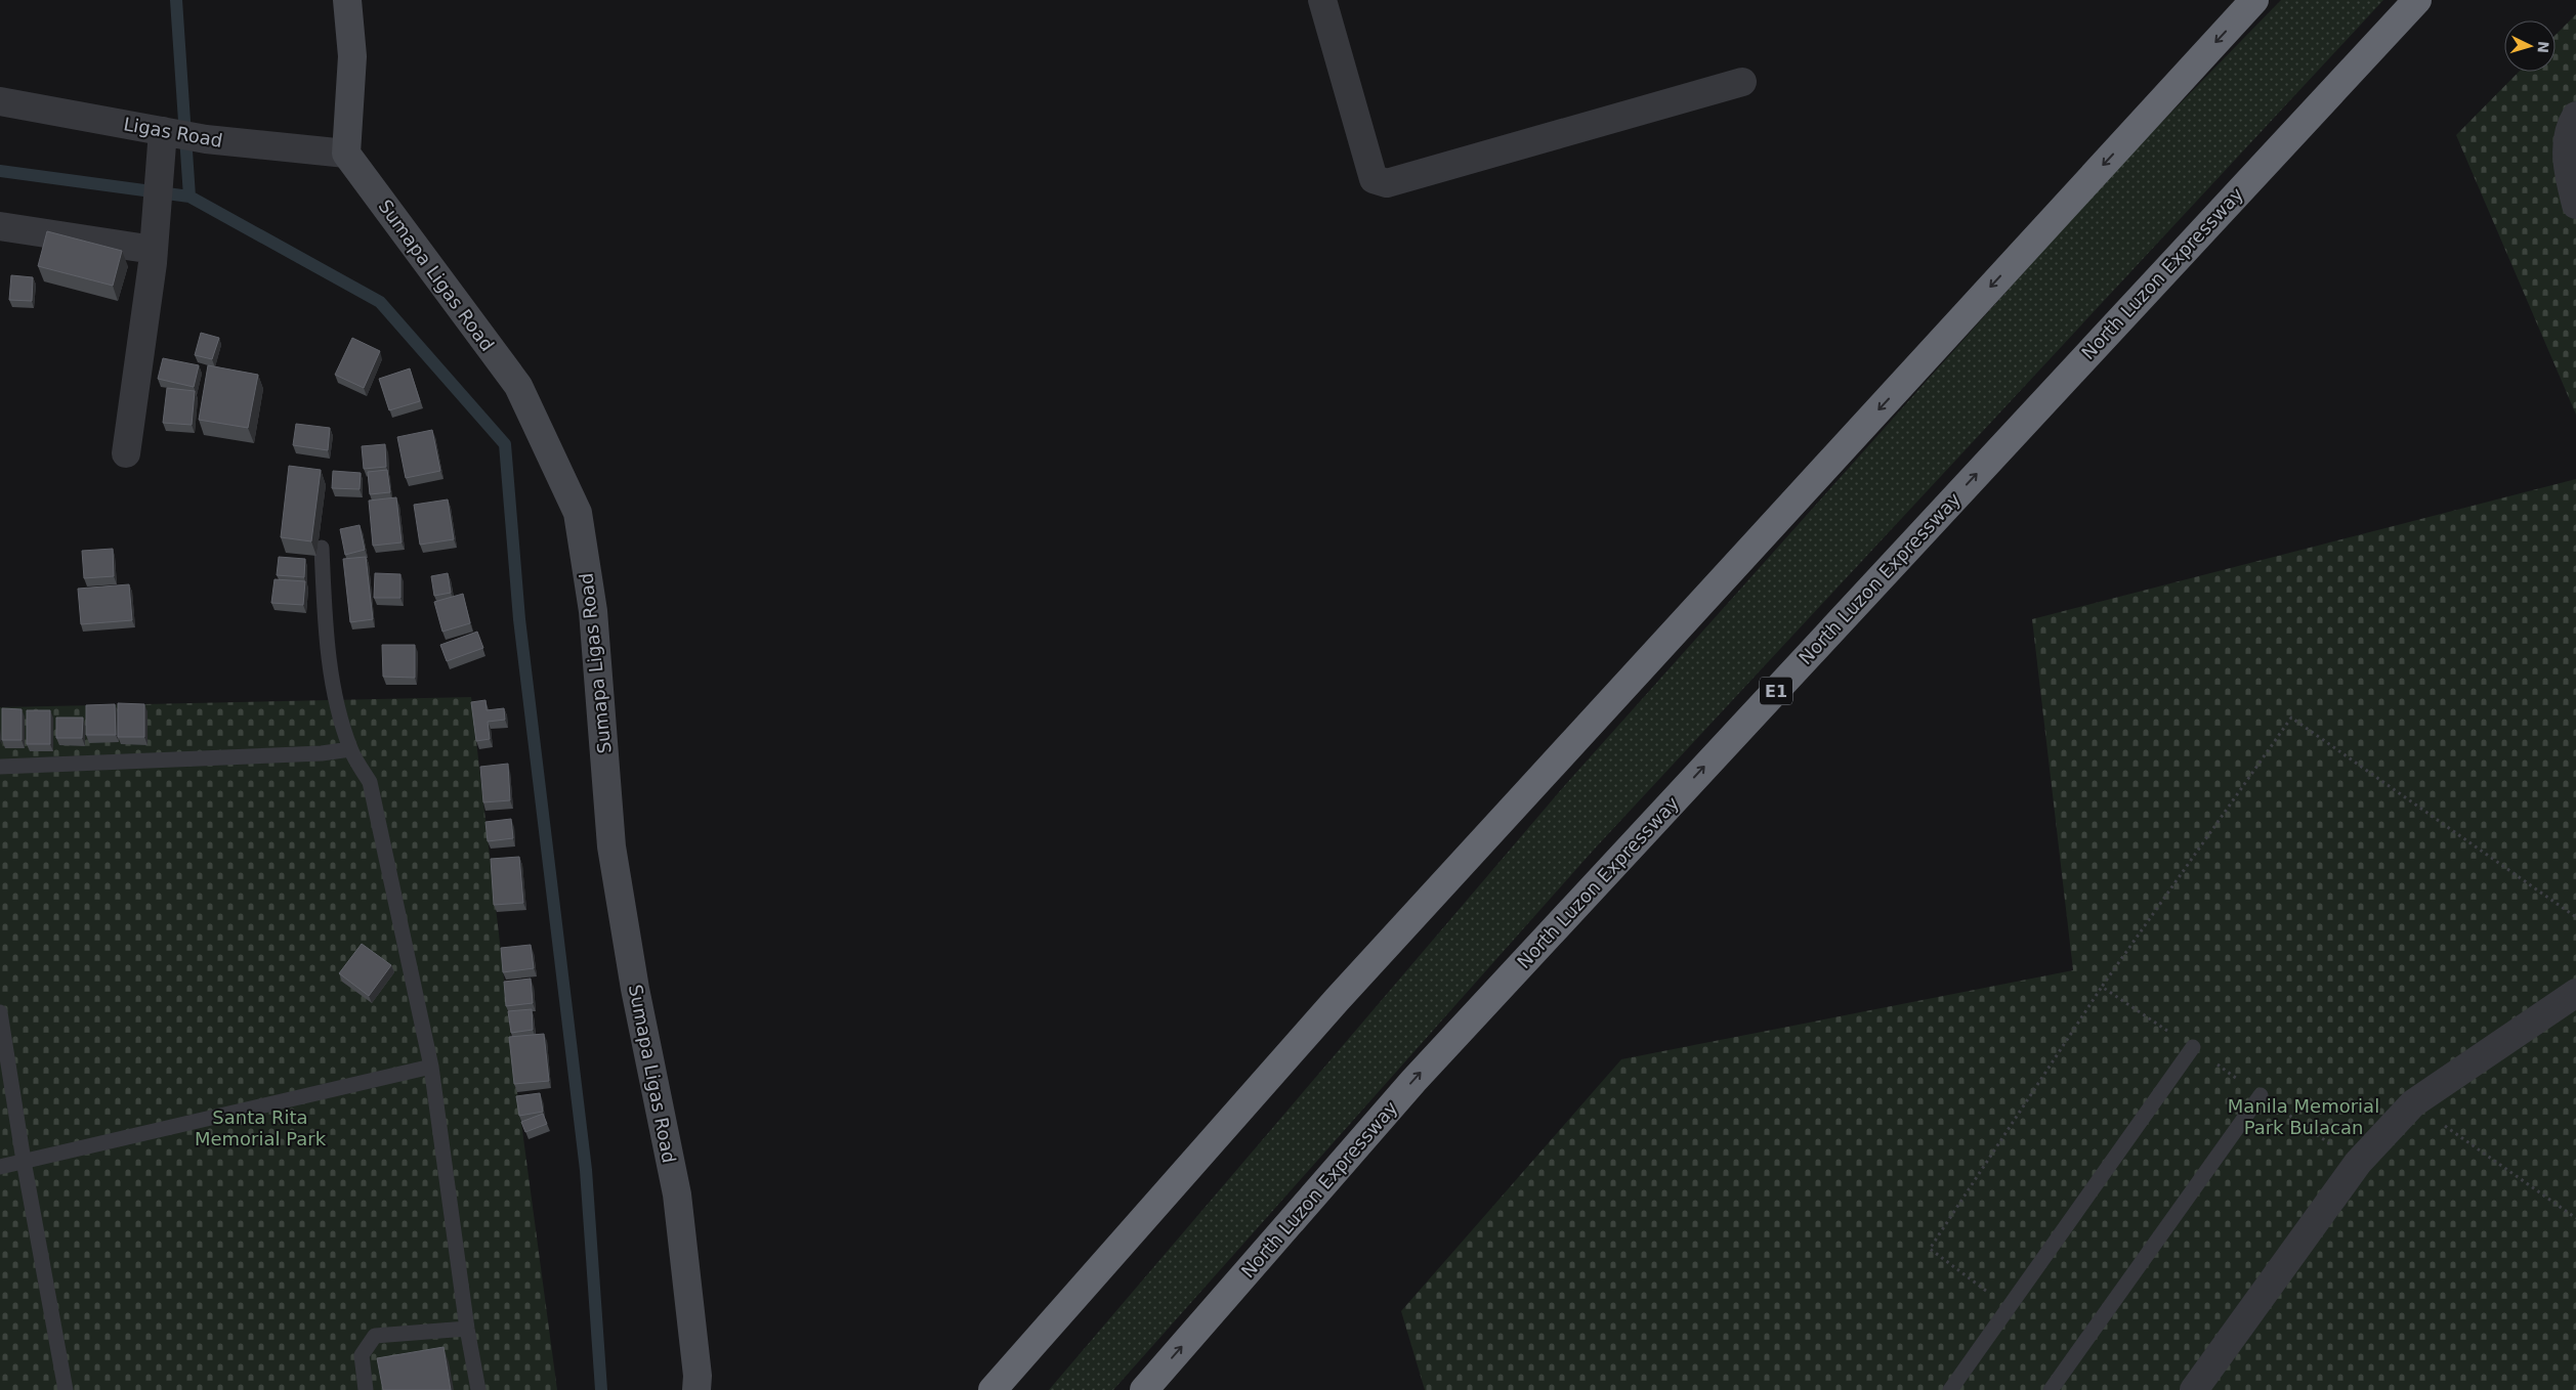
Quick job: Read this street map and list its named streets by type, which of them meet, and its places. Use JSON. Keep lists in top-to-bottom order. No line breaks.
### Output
{"streets":{"highway":["North Luzon Expressway","E1"],"main road":["Sumapa Ligas Road"],"street":["Ligas Road"]},"crossings":[["Ligas Road","Sumapa Ligas Road"]],"parks":["Manila Memorial Park Bulacan","Santa Rita Memorial Park"],"north":"right"}
